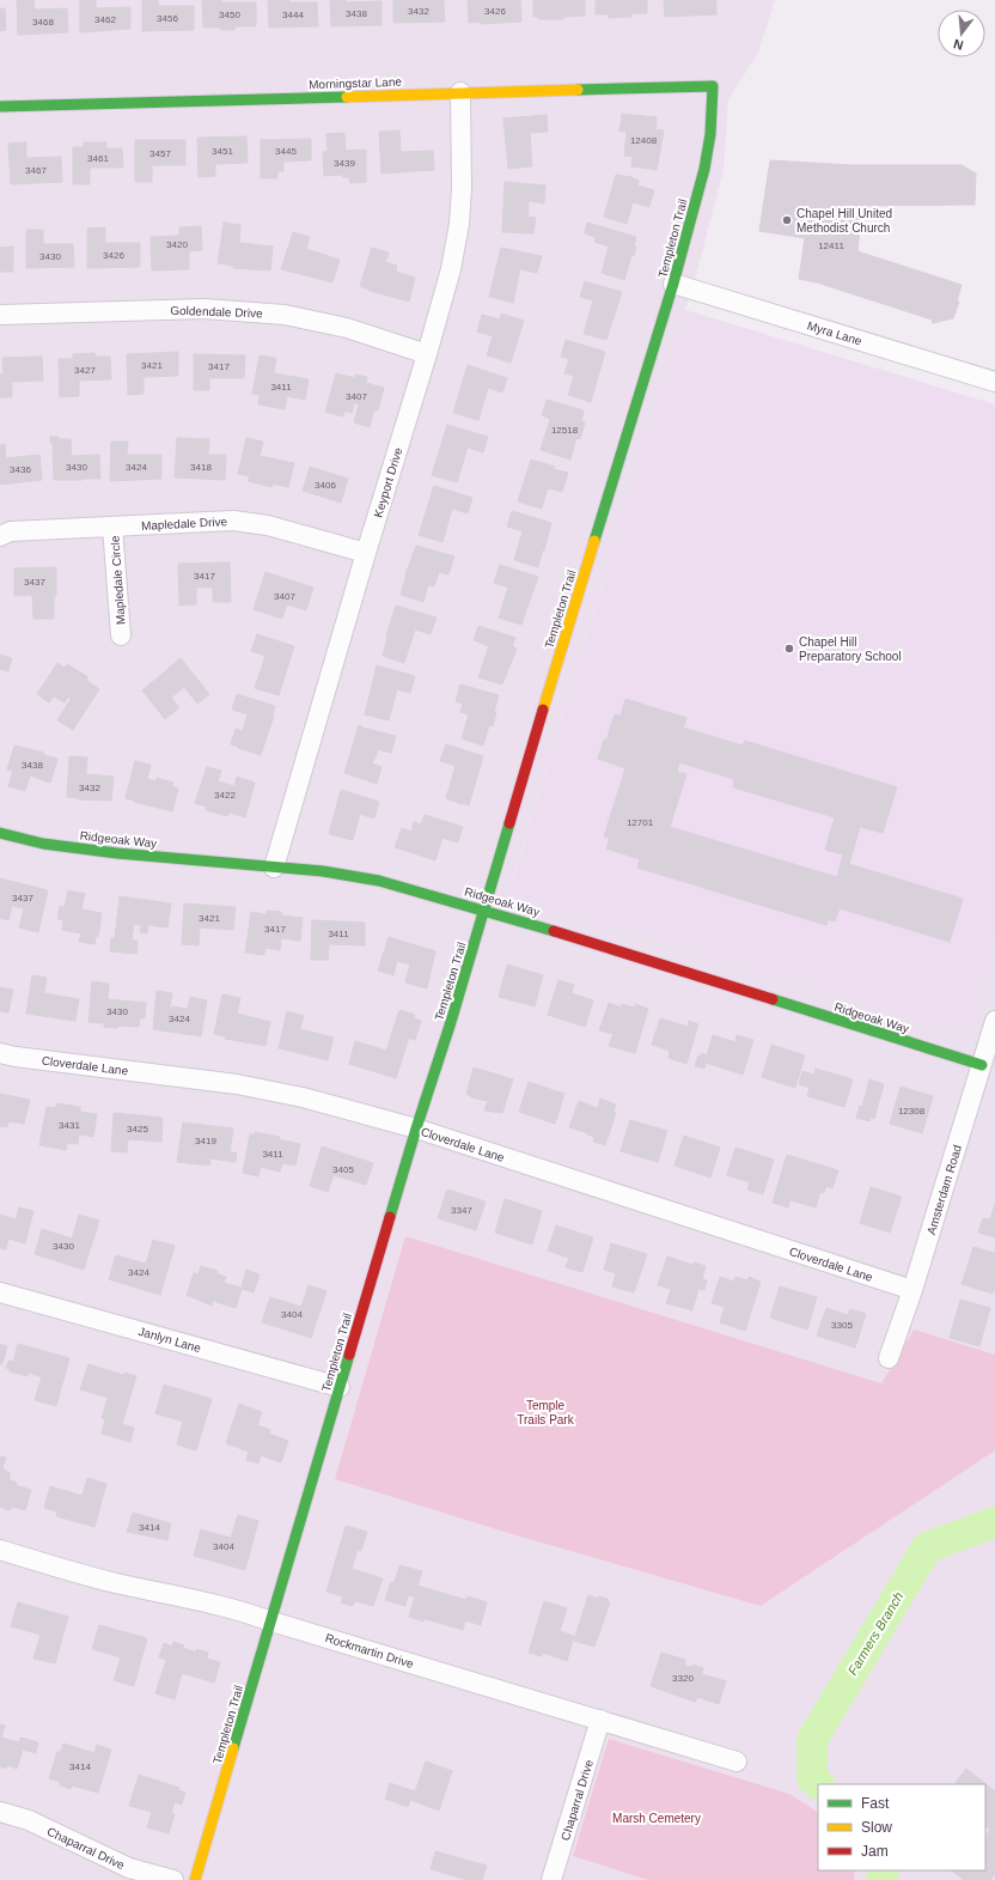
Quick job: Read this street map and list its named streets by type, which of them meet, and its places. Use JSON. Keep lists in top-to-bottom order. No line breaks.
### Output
{"streets":{"street":["Morningstar Lane","Templeton Trail","Goldendale Drive","Myra Lane","Keyport Drive","Mapledale Drive","Mapledale Circle","Ridgeoak Way","Cloverdale Lane","Amsterdam Road","Janlyn Lane","Rockmartin Drive","Chaparral Drive"]},"crossings":[["Morningstar Lane","Templeton Trail"],["Morningstar Lane","Keyport Drive"],["Templeton Trail","Myra Lane"],["Templeton Trail","Ridgeoak Way"],["Templeton Trail","Cloverdale Lane"],["Templeton Trail","Janlyn Lane"],["Templeton Trail","Rockmartin Drive"],["Goldendale Drive","Keyport Drive"],["Keyport Drive","Mapledale Drive"],["Keyport Drive","Ridgeoak Way"],["Mapledale Drive","Mapledale Circle"],["Ridgeoak Way","Amsterdam Road"],["Cloverdale Lane","Amsterdam Road"],["Rockmartin Drive","Chaparral Drive"]],"water":["Farmers Branch"],"parks":["Temple Trails Park","Marsh Cemetery"],"places":["Chapel Hill United Methodist Church","Chapel Hill Preparatory School"],"house_numbers":["3432","3426","3438","3450","3444","3456","3462","3468","12408","3451","3445","3457","3461","3439","3467","3420","12411","3426","3430","3421","3417","3427","3411","3407","12518","3430","3424","3418","3436","3406","3417","3437","3407","3438","3432","3422","12701","3437","3421","3417","3411","3430","3424","12308","3431","3425","3419","3411","3405","3347","3430","3424","3404","3305","3414","3404","3320","3414"],"legend":["Fast","Slow","Jam"],"north":"bottom"}
